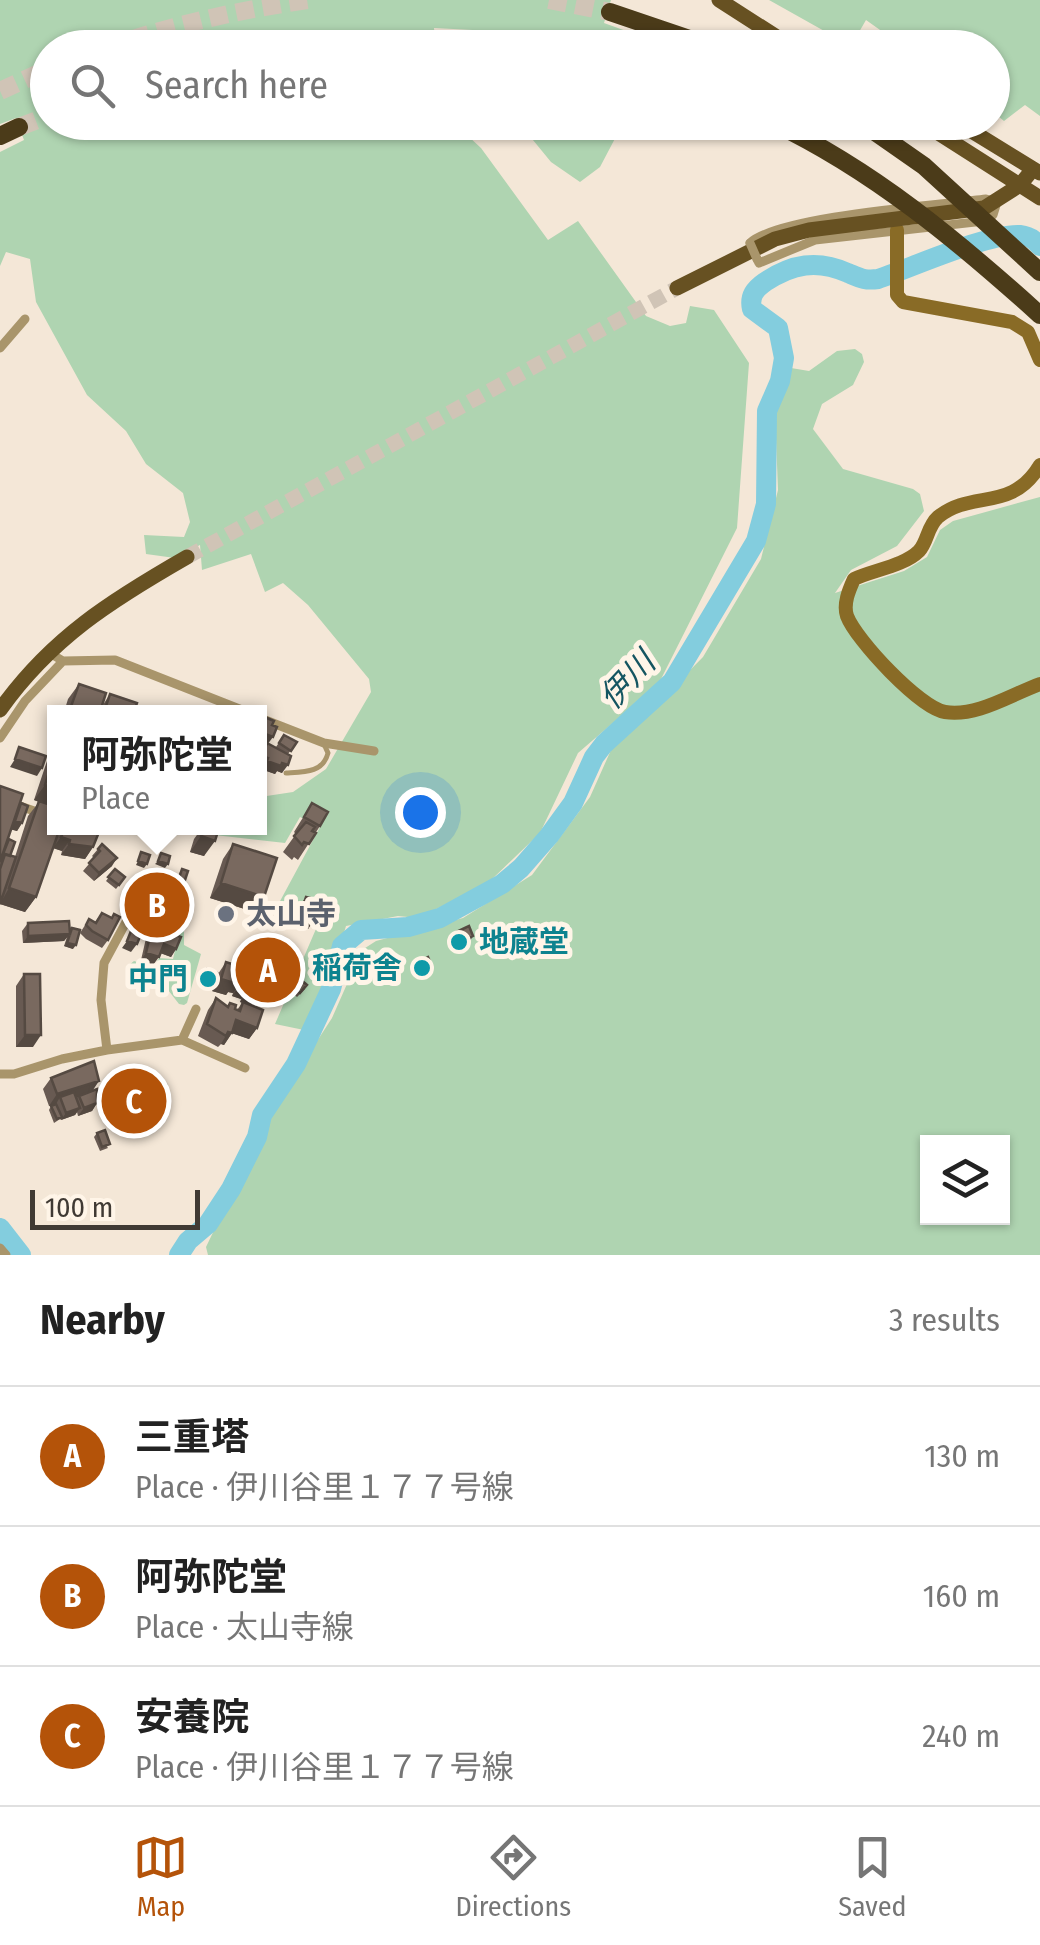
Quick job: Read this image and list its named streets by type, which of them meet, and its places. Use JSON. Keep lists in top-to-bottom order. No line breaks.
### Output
{"water":["伊川"],"places":["太山寺","地蔵堂","稲荷舎","中門"],"scale_bar":"100 m","page":{"search":"Search here","popup":["阿弥陀堂","Place"],"pins":["B","A","C"],"scale":"100 m","heading":["Nearby","3 results"],"list":[{"mark":"A","name":"三重塔","note":"Place · 伊川谷里１７７号線","value":"130 m"},{"mark":"B","name":"阿弥陀堂","note":"Place · 太山寺線","value":"160 m"},{"mark":"C","name":"安養院","note":"Place · 伊川谷里１７７号線","value":"240 m"}],"nav":["Map","Directions","Saved"]}}
